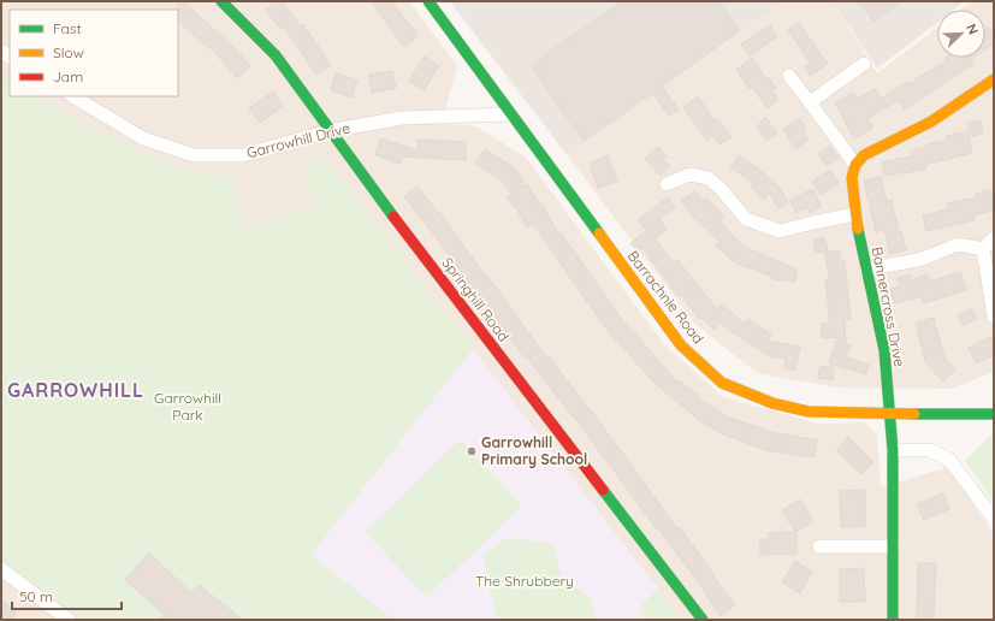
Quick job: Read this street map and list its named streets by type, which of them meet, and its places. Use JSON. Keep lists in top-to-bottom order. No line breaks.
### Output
{"streets":{"street":["Garrowhill Drive","Barrachnie Road","Springhill Road","Bannercross Drive"]},"crossings":[["Garrowhill Drive","Barrachnie Road"],["Garrowhill Drive","Springhill Road"],["Barrachnie Road","Bannercross Drive"]],"districts":["GARROWHILL"],"parks":["Garrowhill Park","The Shrubbery"],"places":["Garrowhill Primary School"],"legend":["Fast","Slow","Jam"],"scale_bar":"50 m","north":"top right"}
